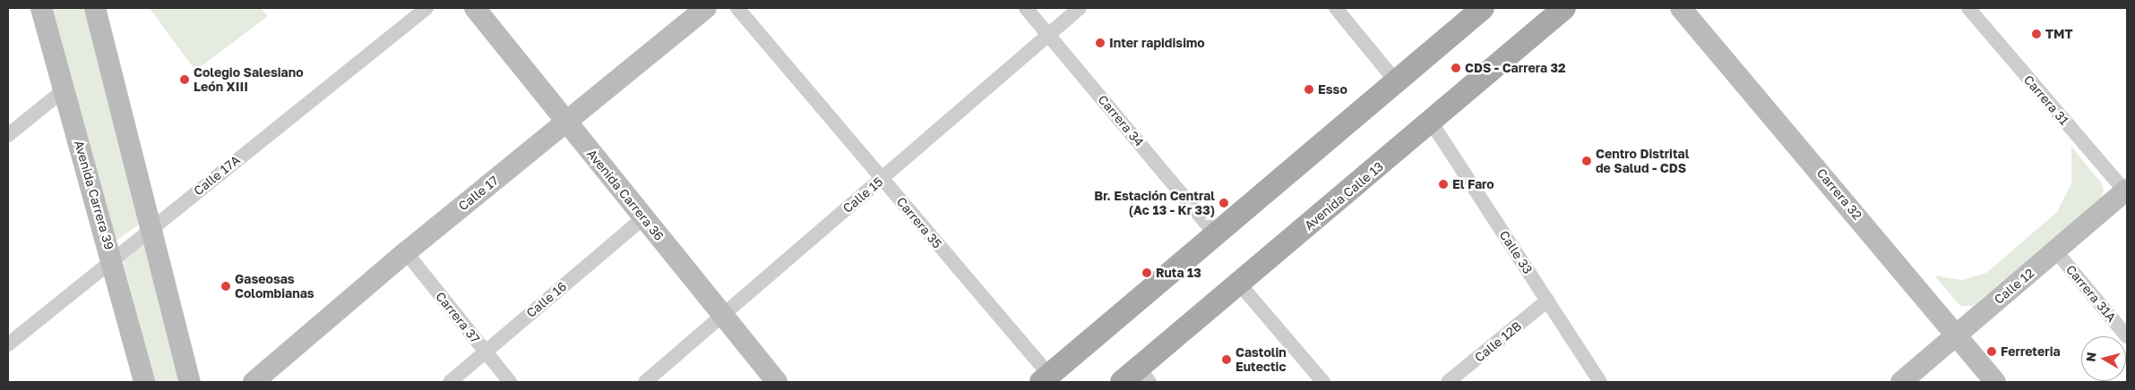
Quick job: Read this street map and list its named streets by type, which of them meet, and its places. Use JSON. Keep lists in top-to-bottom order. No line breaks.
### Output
{"streets":{"main road":["Avenida Calle 13"],"street":["Carrera 31","Carrera 34","Calle 17A","Calle 17","Carrera 32","Avenida Carrera 39","Avenida Carrera 36","Calle 15","Carrera 35","Calle 33","Calle 12","Carrera 31A","Calle 16","Carrera 37","Calle 12B"]},"crossings":[["Carrera 31","Calle 12"],["Carrera 34","Calle 15"],["Calle 17A","Avenida Carrera 39"],["Calle 17","Avenida Carrera 36"],["Calle 17","Carrera 37"],["Carrera 32","Calle 12"],["Avenida Carrera 36","Calle 15"],["Avenida Carrera 36","Calle 16"],["Calle 15","Carrera 35"],["Avenida Calle 13","Calle 33"],["Calle 33","Calle 12B"],["Calle 12","Carrera 31A"],["Calle 16","Carrera 37"]],"places":["TMT","Inter rapidisimo","CDS - Carrera 32","Colegio Salesiano León XIII","Esso","Centro Distrital de Salud - CDS","El Faro","Br. Estación Central (Ac 13 - Kr 33)","Ruta 13","Gaseosas Colombianas","Ferreteria","Castolin Eutectic"],"north":"left"}
